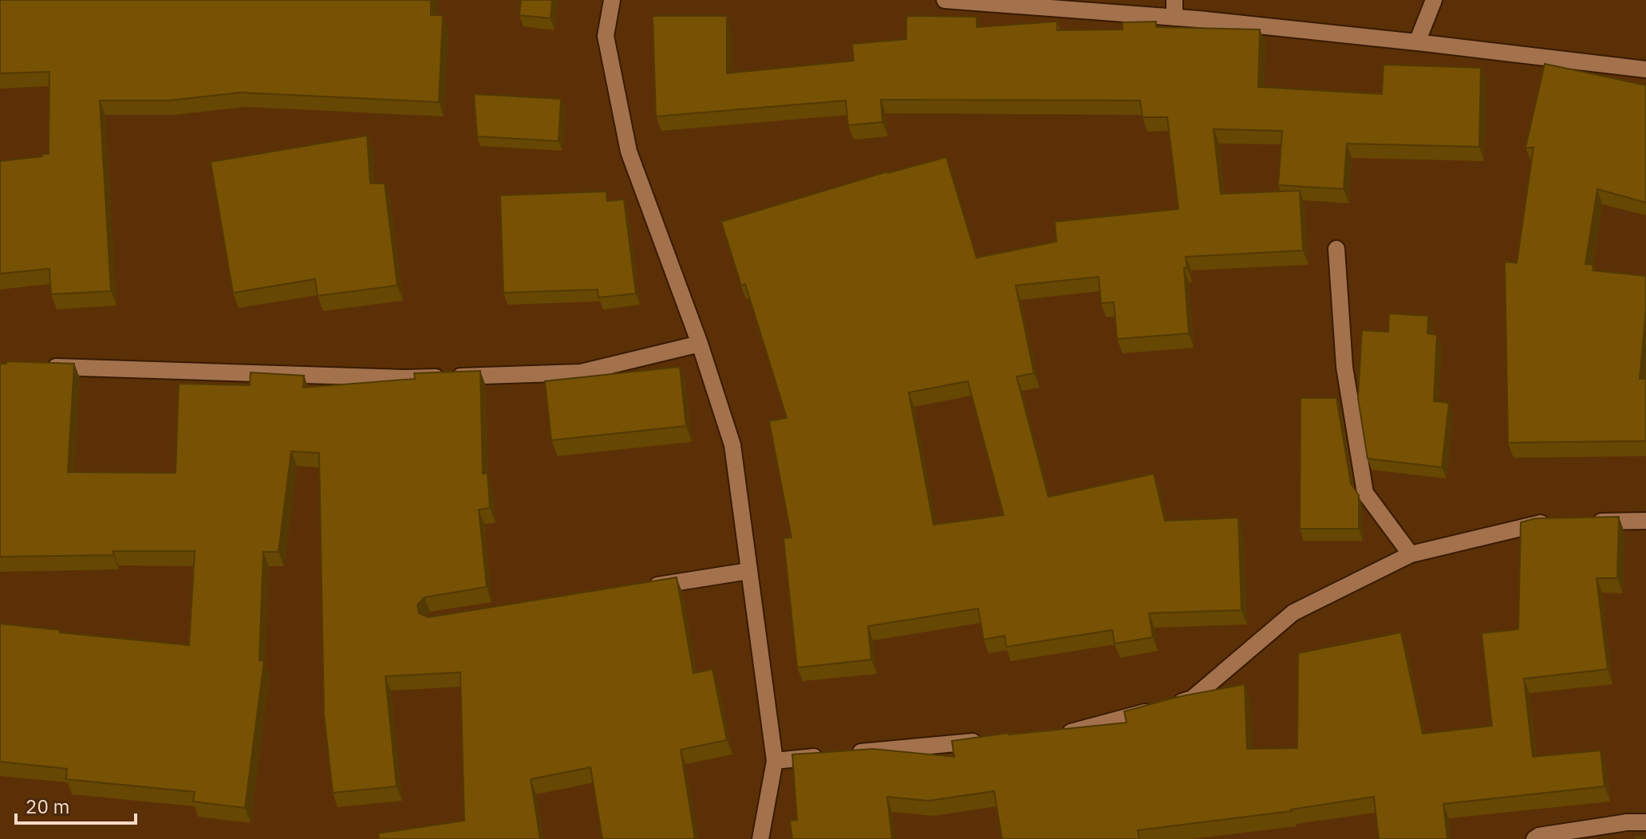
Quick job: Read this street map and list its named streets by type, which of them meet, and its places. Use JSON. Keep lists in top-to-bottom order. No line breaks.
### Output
{"scale_bar":"20 m"}
